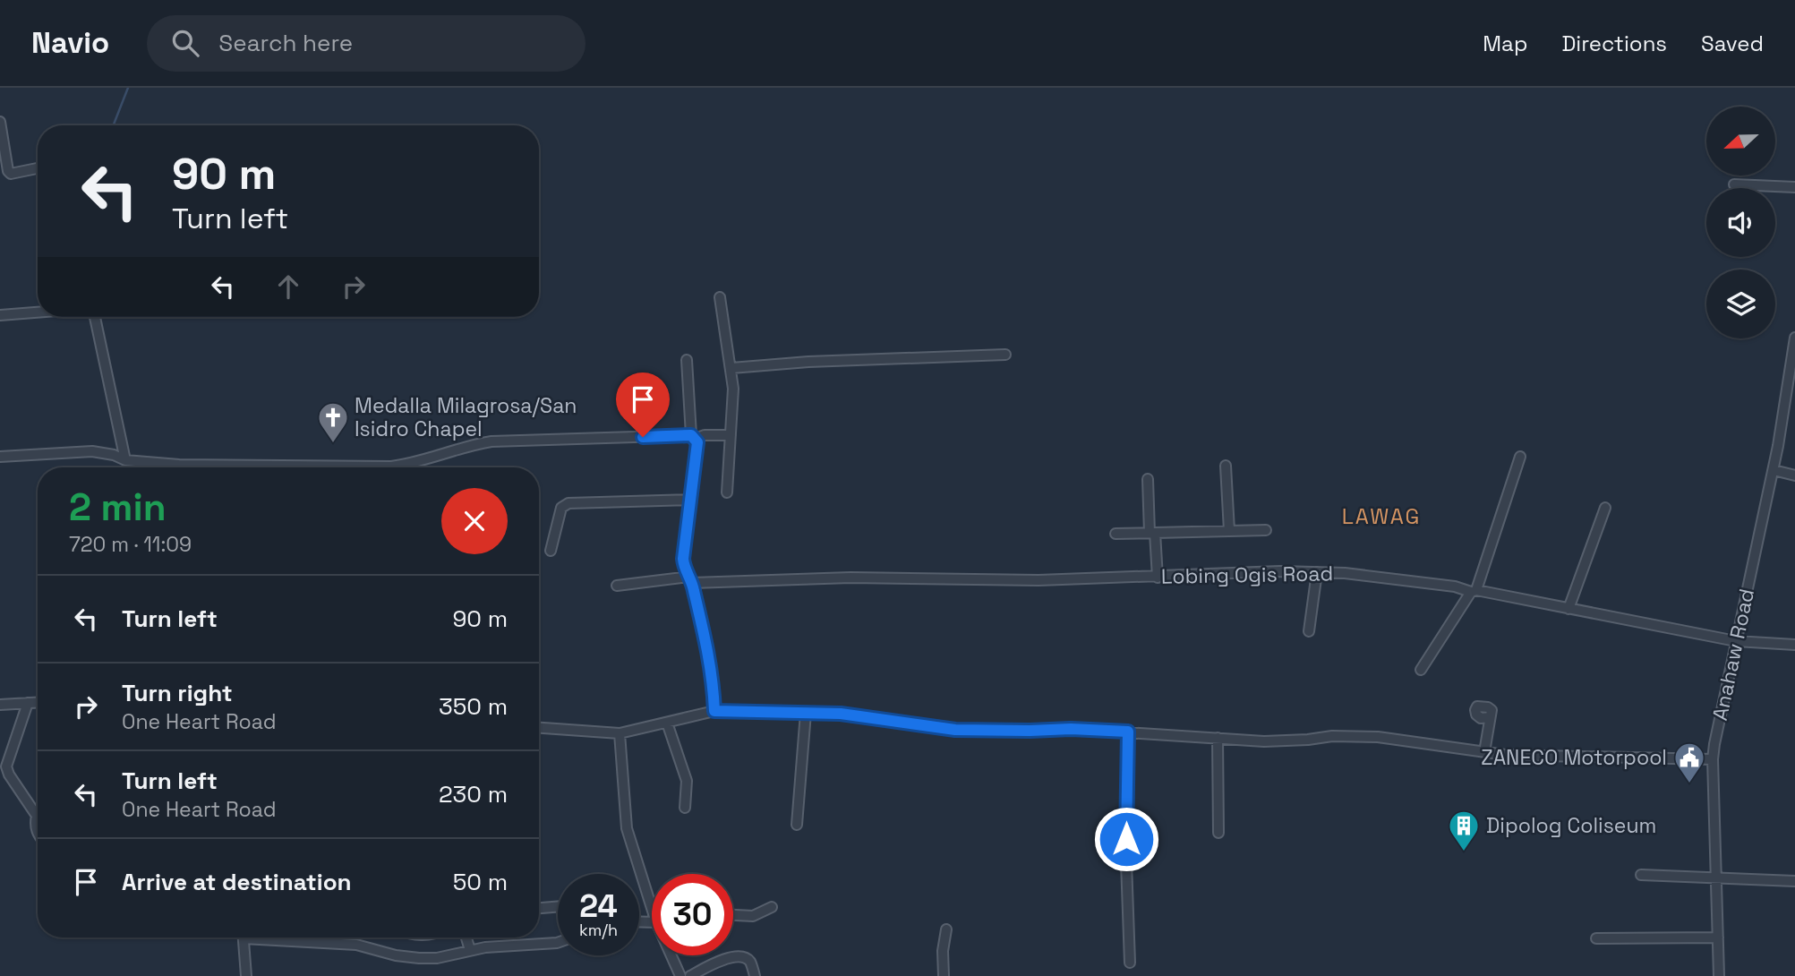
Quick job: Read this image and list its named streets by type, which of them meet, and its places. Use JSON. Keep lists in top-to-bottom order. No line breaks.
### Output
{"streets":{"street":["Lobing Ogis Road","Anahaw Road"]},"crossings":[["Lobing Ogis Road","Anahaw Road"]],"districts":["LAWAG"],"places":{"church":["Medalla Milagrosa/San Isidro Chapel"],"public building":["ZANECO Motorpool"],"building":["Dipolog Coliseum"]},"north":"left","page":{"header":"Navio","search":"Search here","nav":["Map","Directions","Saved"],"turn":["90 m","Turn left"],"heading":["2 min","720 m · 11:09"],"list":[{"name":"Turn left","value":"90 m"},{"name":"Turn right","note":"One Heart Road","value":"350 m"},{"name":"Turn left","note":"One Heart Road","value":"230 m"},{"name":"Arrive at destination","value":"50 m"}],"speed":"24 km/h","limit":"30"}}
